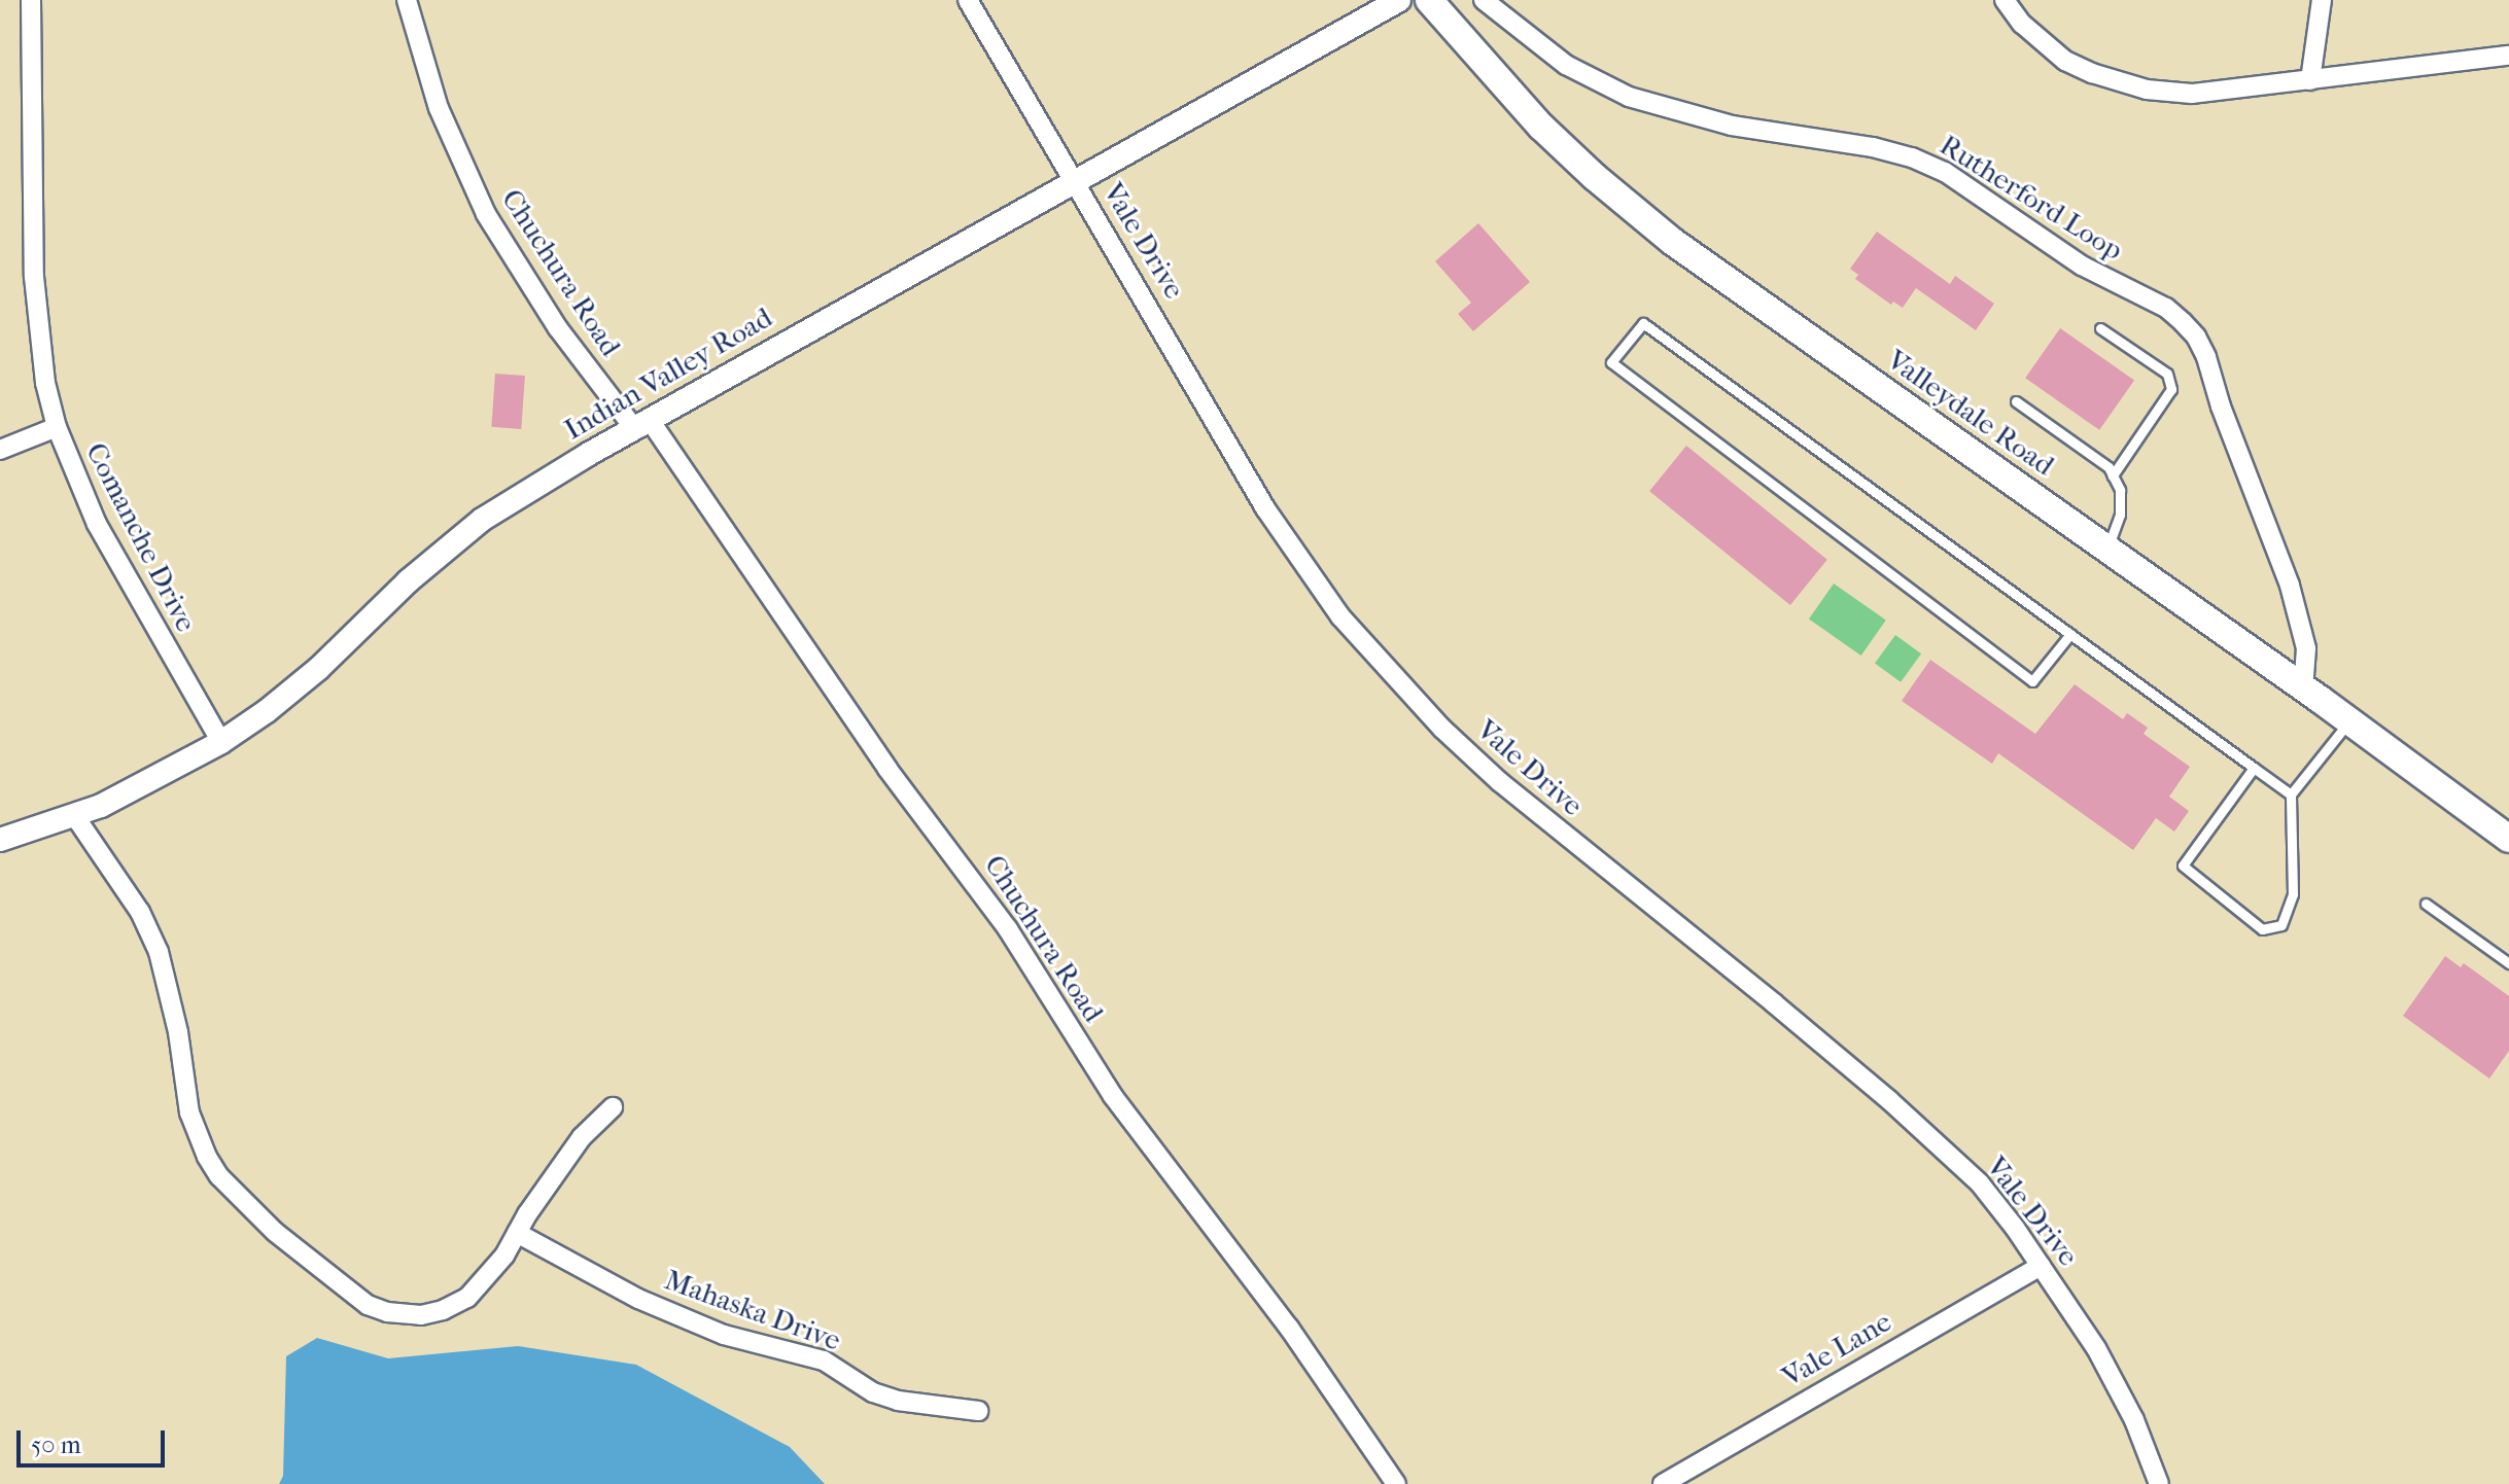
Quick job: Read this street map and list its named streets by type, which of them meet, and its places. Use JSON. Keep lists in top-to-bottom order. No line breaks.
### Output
{"streets":{"main road":["Valleydale Road"],"street":["Rutherford Loop","Vale Drive","Chuchura Road","Indian Valley Road","Comanche Drive","Mahaska Drive","Vale Lane"]},"crossings":[["Rutherford Loop","Valleydale Road"],["Vale Drive","Indian Valley Road"],["Vale Drive","Vale Lane"],["Chuchura Road","Indian Valley Road"],["Indian Valley Road","Comanche Drive"]],"scale_bar":"50 m"}
